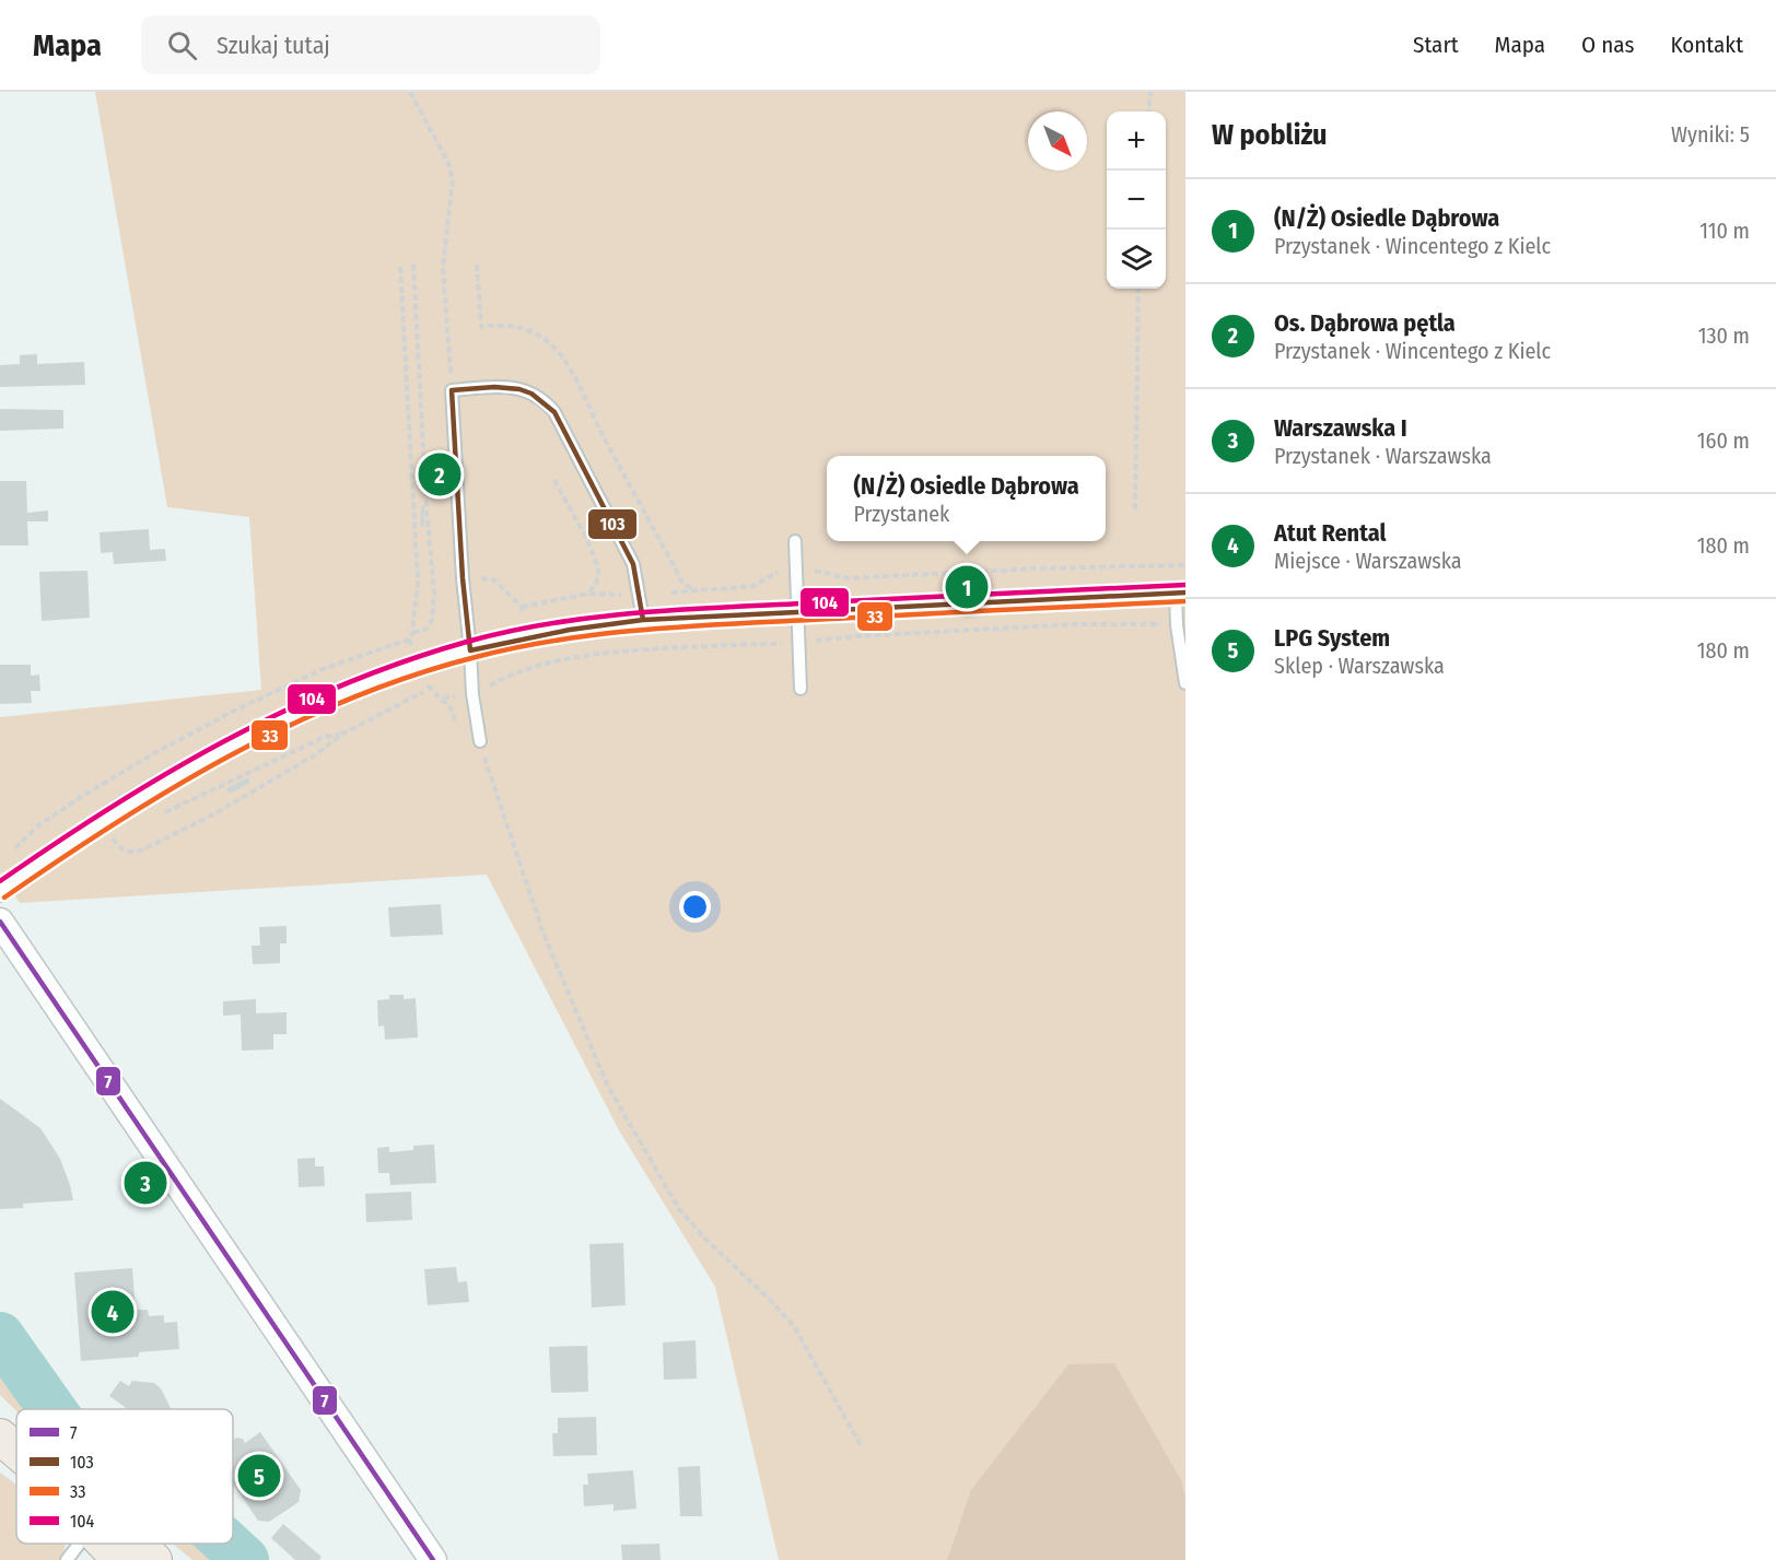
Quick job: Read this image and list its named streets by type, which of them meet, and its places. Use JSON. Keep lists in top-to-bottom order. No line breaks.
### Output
{"lines":["transit line 103","transit line 104","transit line 33","transit line 7"],"legend":["7","103","33","104"],"north":"bottom right","page":{"header":"Mapa","search":"Szukaj tutaj","nav":["Start","Mapa","O nas","Kontakt"],"heading":["W pobliżu","Wyniki: 5"],"map_buttons":["+","−"],"list":[{"mark":"1","name":"(N/Ż) Osiedle Dąbrowa","note":"Przystanek · Wincentego z Kielc","value":"110 m"},{"mark":"2","name":"Os. Dąbrowa pętla","note":"Przystanek · Wincentego z Kielc","value":"130 m"},{"mark":"3","name":"Warszawska I","note":"Przystanek · Warszawska","value":"160 m"},{"mark":"4","name":"Atut Rental","note":"Miejsce · Warszawska","value":"180 m"},{"mark":"5","name":"LPG System","note":"Sklep · Warszawska","value":"180 m"}],"pins":["2","1","3","4","5"],"popup":["(N/Ż) Osiedle Dąbrowa","Przystanek"]}}
